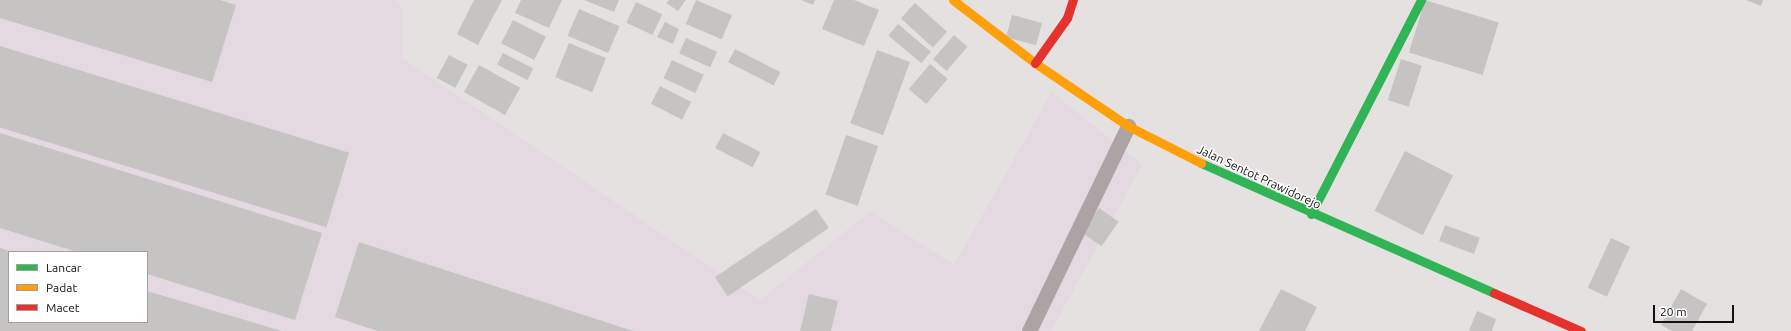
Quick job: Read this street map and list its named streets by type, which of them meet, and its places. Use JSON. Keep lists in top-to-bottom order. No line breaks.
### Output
{"streets":{"main road":["Jalan Sentot Prawidorejo"]},"legend":["Lancar","Padat","Macet"],"scale_bar":"20 m"}
